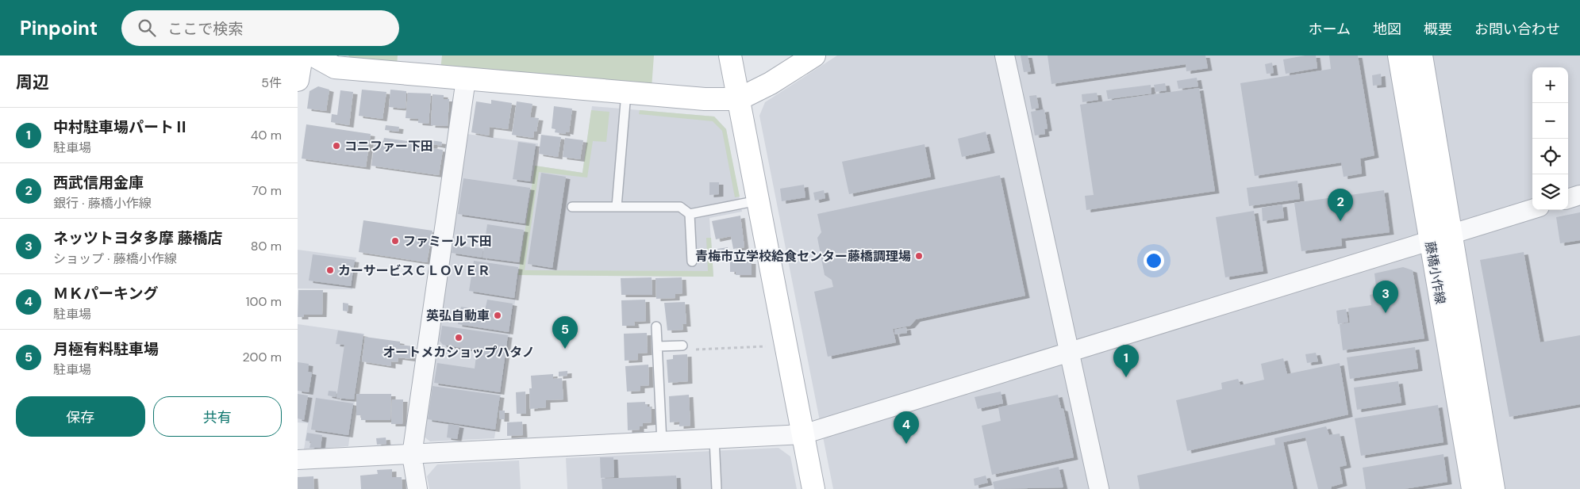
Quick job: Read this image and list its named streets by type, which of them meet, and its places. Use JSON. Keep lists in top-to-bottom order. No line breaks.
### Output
{"streets":{"street":["藤橋小作線"]},"places":["コニファー下田","ファミール下田","青梅市立学校給食センター藤橋調理場","カーサービスＣＬＯＶＥＲ","英弘自動車","オートメカショップハタノ"],"page":{"header":"Pinpoint","search":"ここで検索","nav":["ホーム","地図","概要","お問い合わせ"],"heading":["周辺","5件"],"map_buttons":["+","−"],"list":[{"mark":"1","name":"中村駐車場パートⅡ","note":"駐車場","value":"40 m"},{"mark":"2","name":"西武信用金庫","note":"銀行 · 藤橋小作線","value":"70 m"},{"mark":"3","name":"ネッツトヨタ多摩 藤橋店","note":"ショップ · 藤橋小作線","value":"80 m"},{"mark":"4","name":"ＭＫパーキング","note":"駐車場","value":"100 m"},{"mark":"5","name":"月極有料駐車場","note":"駐車場","value":"200 m"}],"pins":["2","3","5","1","4"],"buttons":["保存","共有"]}}
